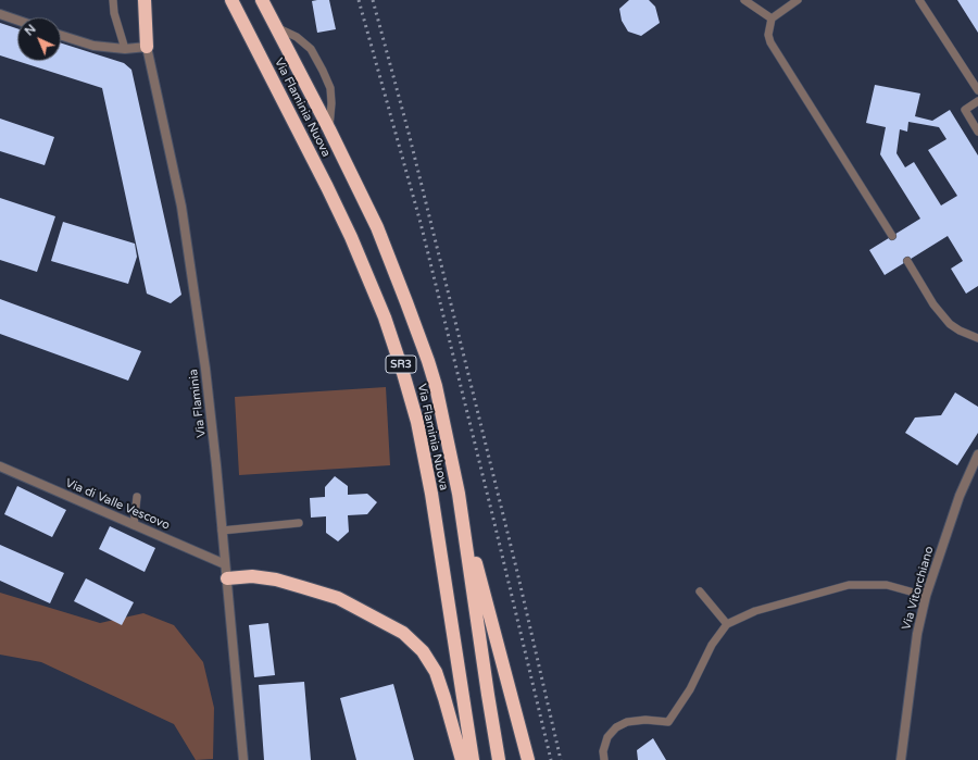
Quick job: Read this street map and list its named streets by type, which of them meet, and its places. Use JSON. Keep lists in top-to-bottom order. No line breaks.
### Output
{"streets":{"highway":["Via Flaminia Nuova","SR3"],"street":["Via Flaminia","Via di Valle Vescovo","Via Vitorchiano"]},"crossings":[["Via Flaminia","Via di Valle Vescovo"]],"north":"top left"}
